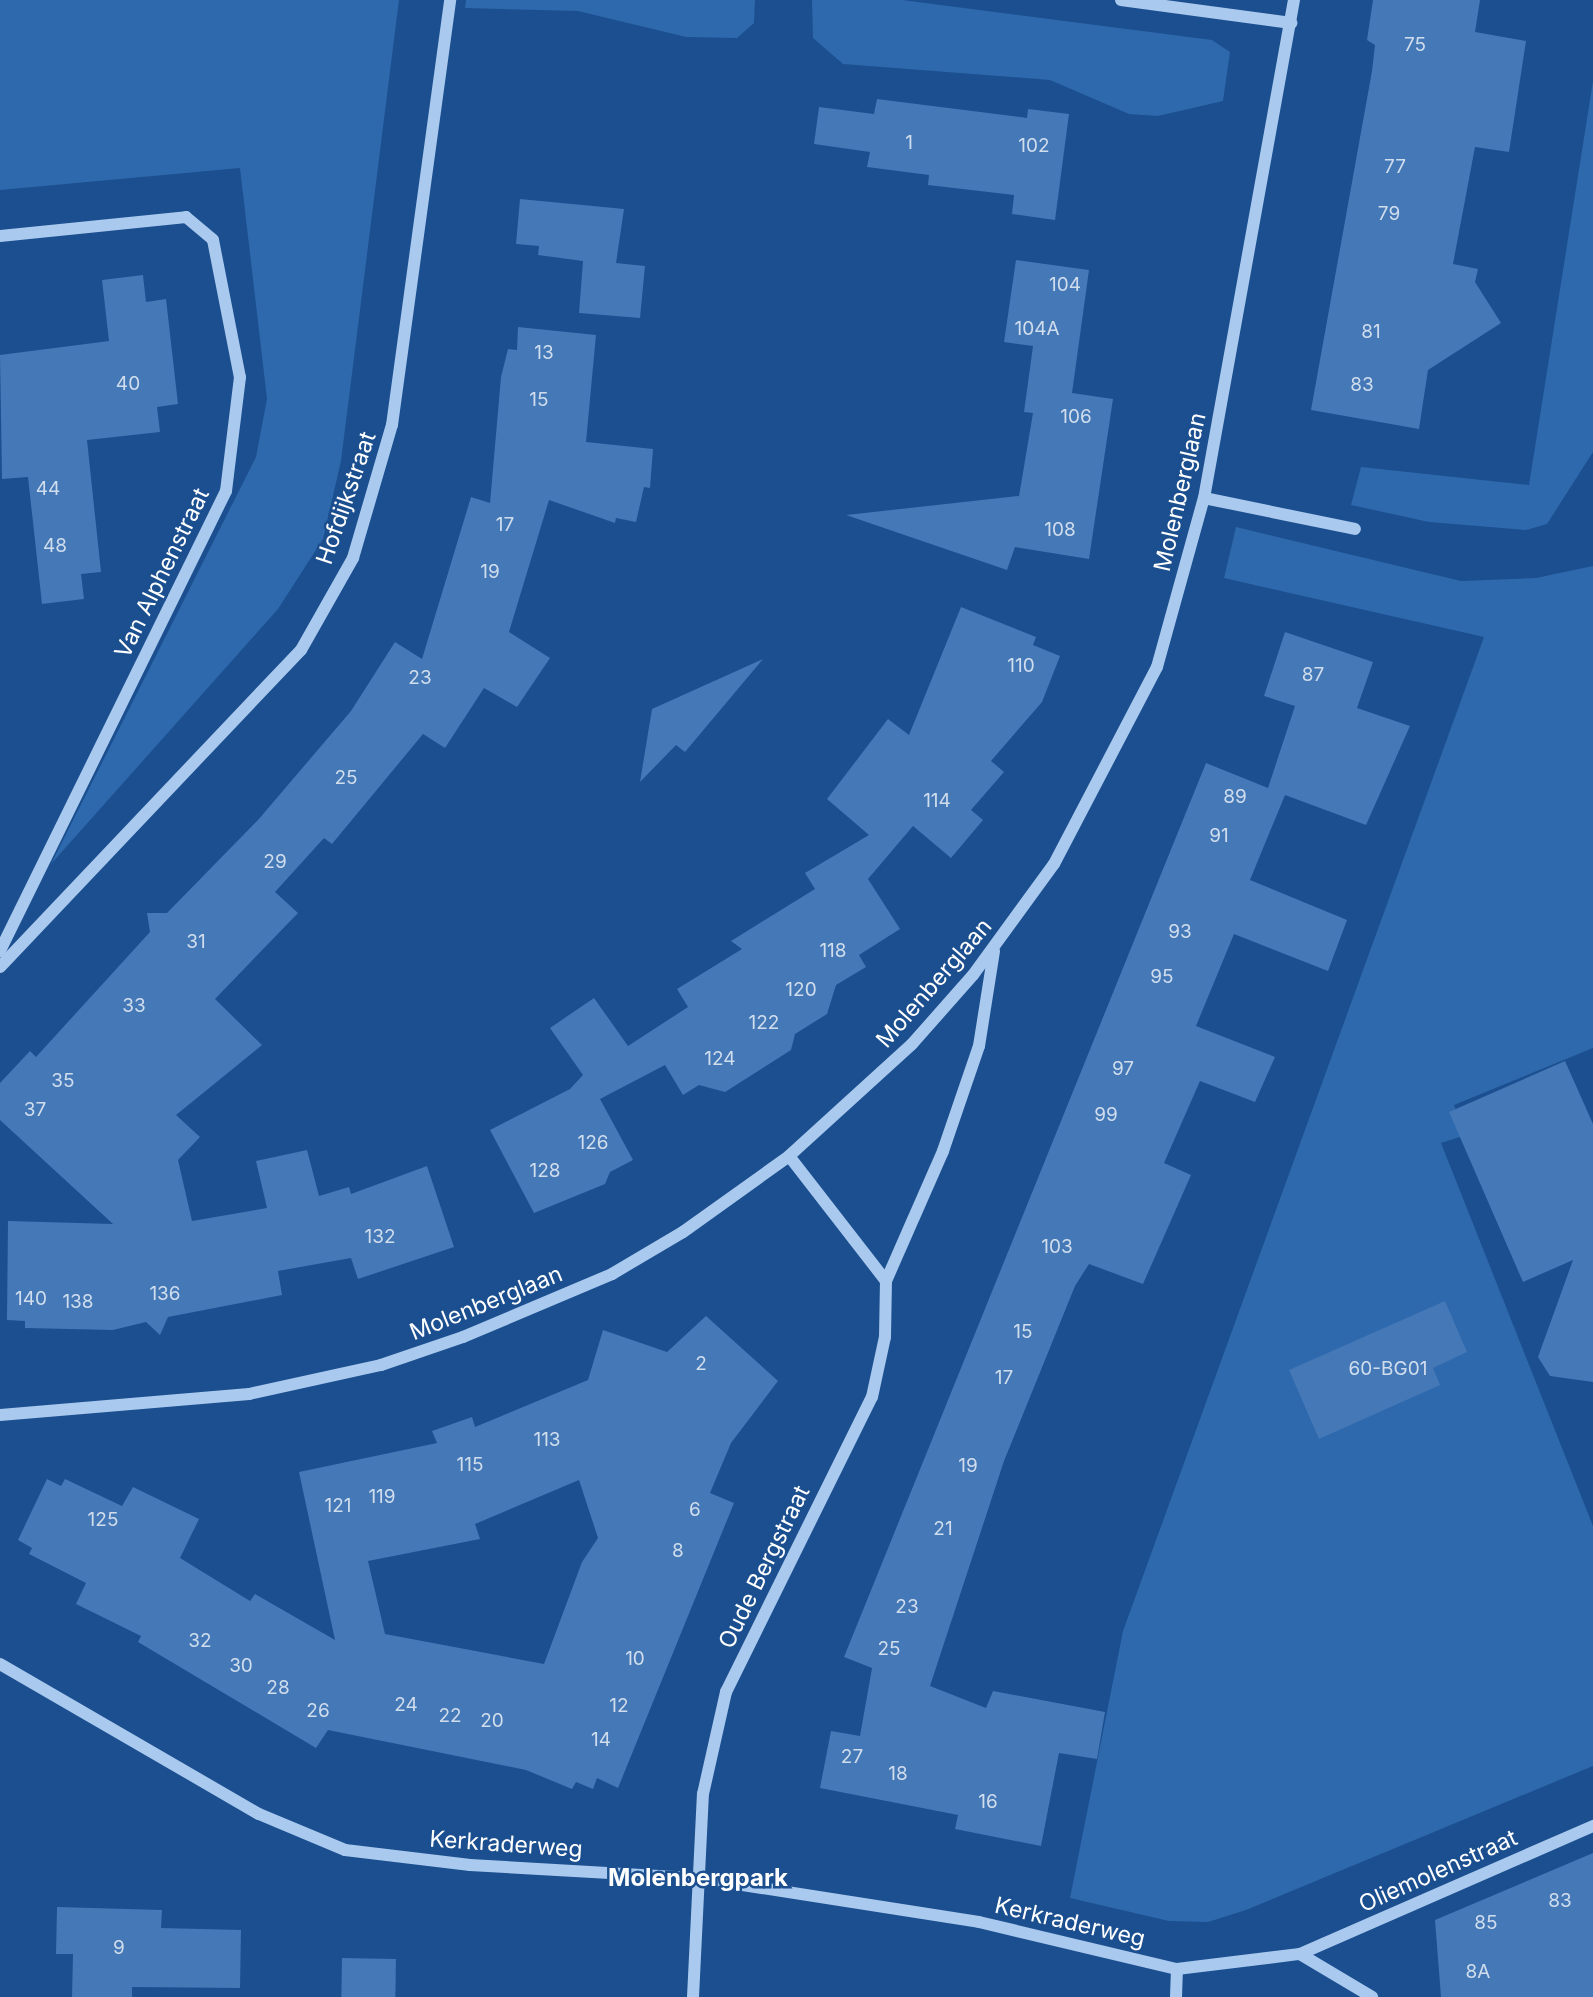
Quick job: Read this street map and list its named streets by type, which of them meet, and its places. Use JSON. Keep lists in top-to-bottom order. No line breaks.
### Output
{"streets":{"street":["Molenberglaan","Hofdijkstraat","Van Alphenstraat","Oude Bergstraat","Kerkraderweg","Oliemolenstraat"]},"crossings":[["Molenberglaan","Oude Bergstraat"],["Oude Bergstraat","Kerkraderweg"],["Kerkraderweg","Oliemolenstraat"]],"districts":["Molenbergpark"],"house_numbers":["75","1","102","77","79","104","104A","81","13","40","83","15","106","44","17","108","48","19","110","87","23","25","89","114","91","29","93","31","118","95","120","33","122","124","97","35","37","99","126","128","132","103","136","140","138","15","2","60-BG01","17","113","115","19","119","121","6","125","21","8","23","32","25","10","30","28","24","12","26","22","20","14","27","18","16","83","85","9","8A"]}
